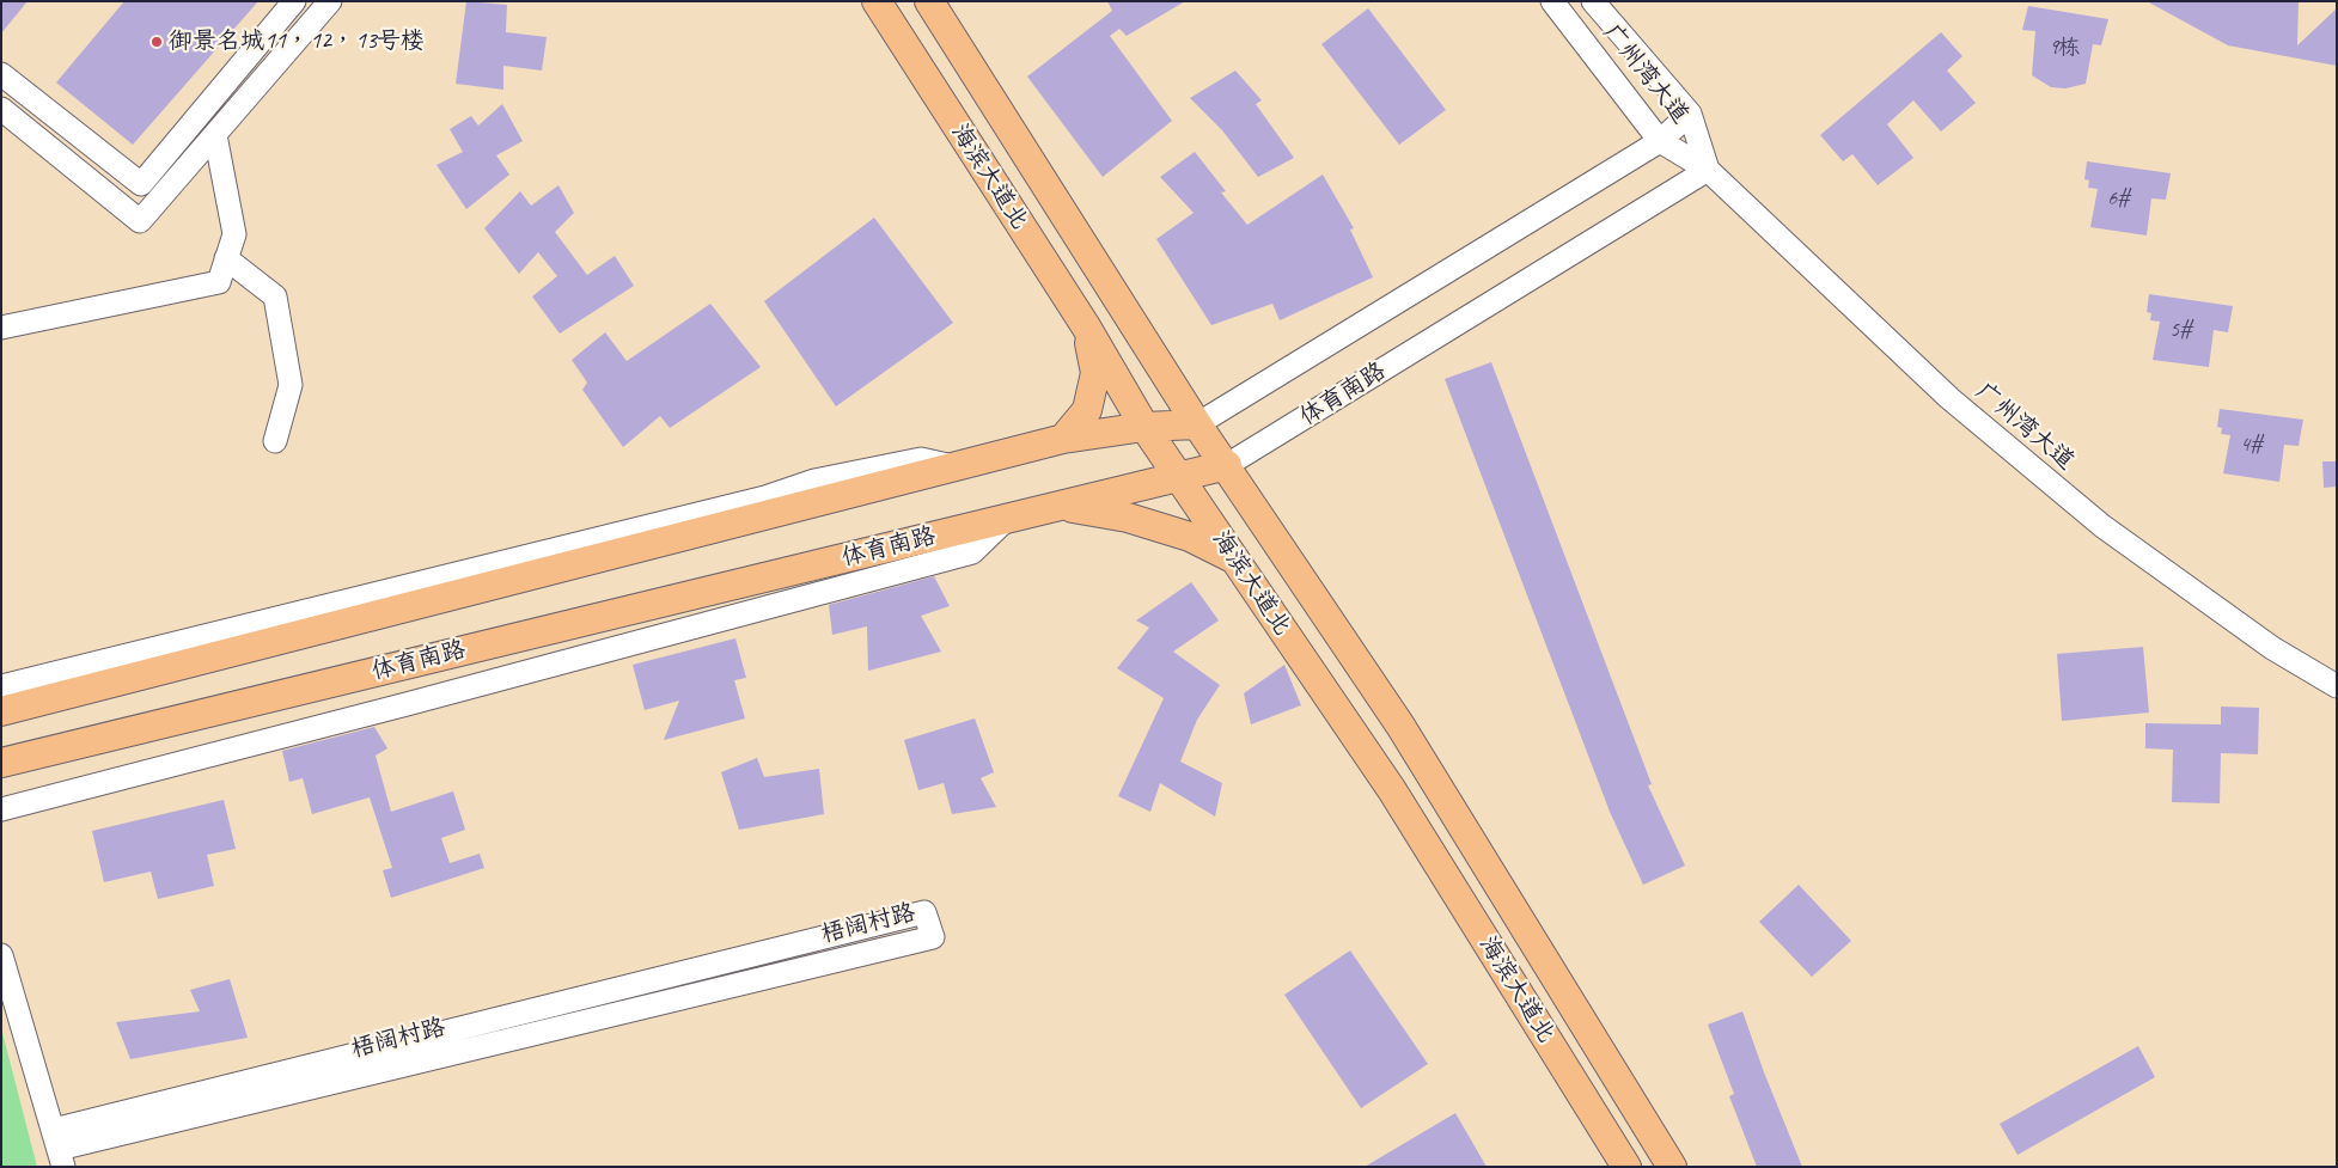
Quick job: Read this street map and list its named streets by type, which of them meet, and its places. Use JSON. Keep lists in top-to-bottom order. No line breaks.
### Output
{"streets":{"main road":["海滨大道北","体育南路"],"street":["广州湾大道","梧阔村路"]},"crossings":[["广州湾大道","体育南路"],["海滨大道北","体育南路"]],"places":["御景名城11，12，13号楼"],"house_numbers":["9栋","6#","5#","4#"]}
